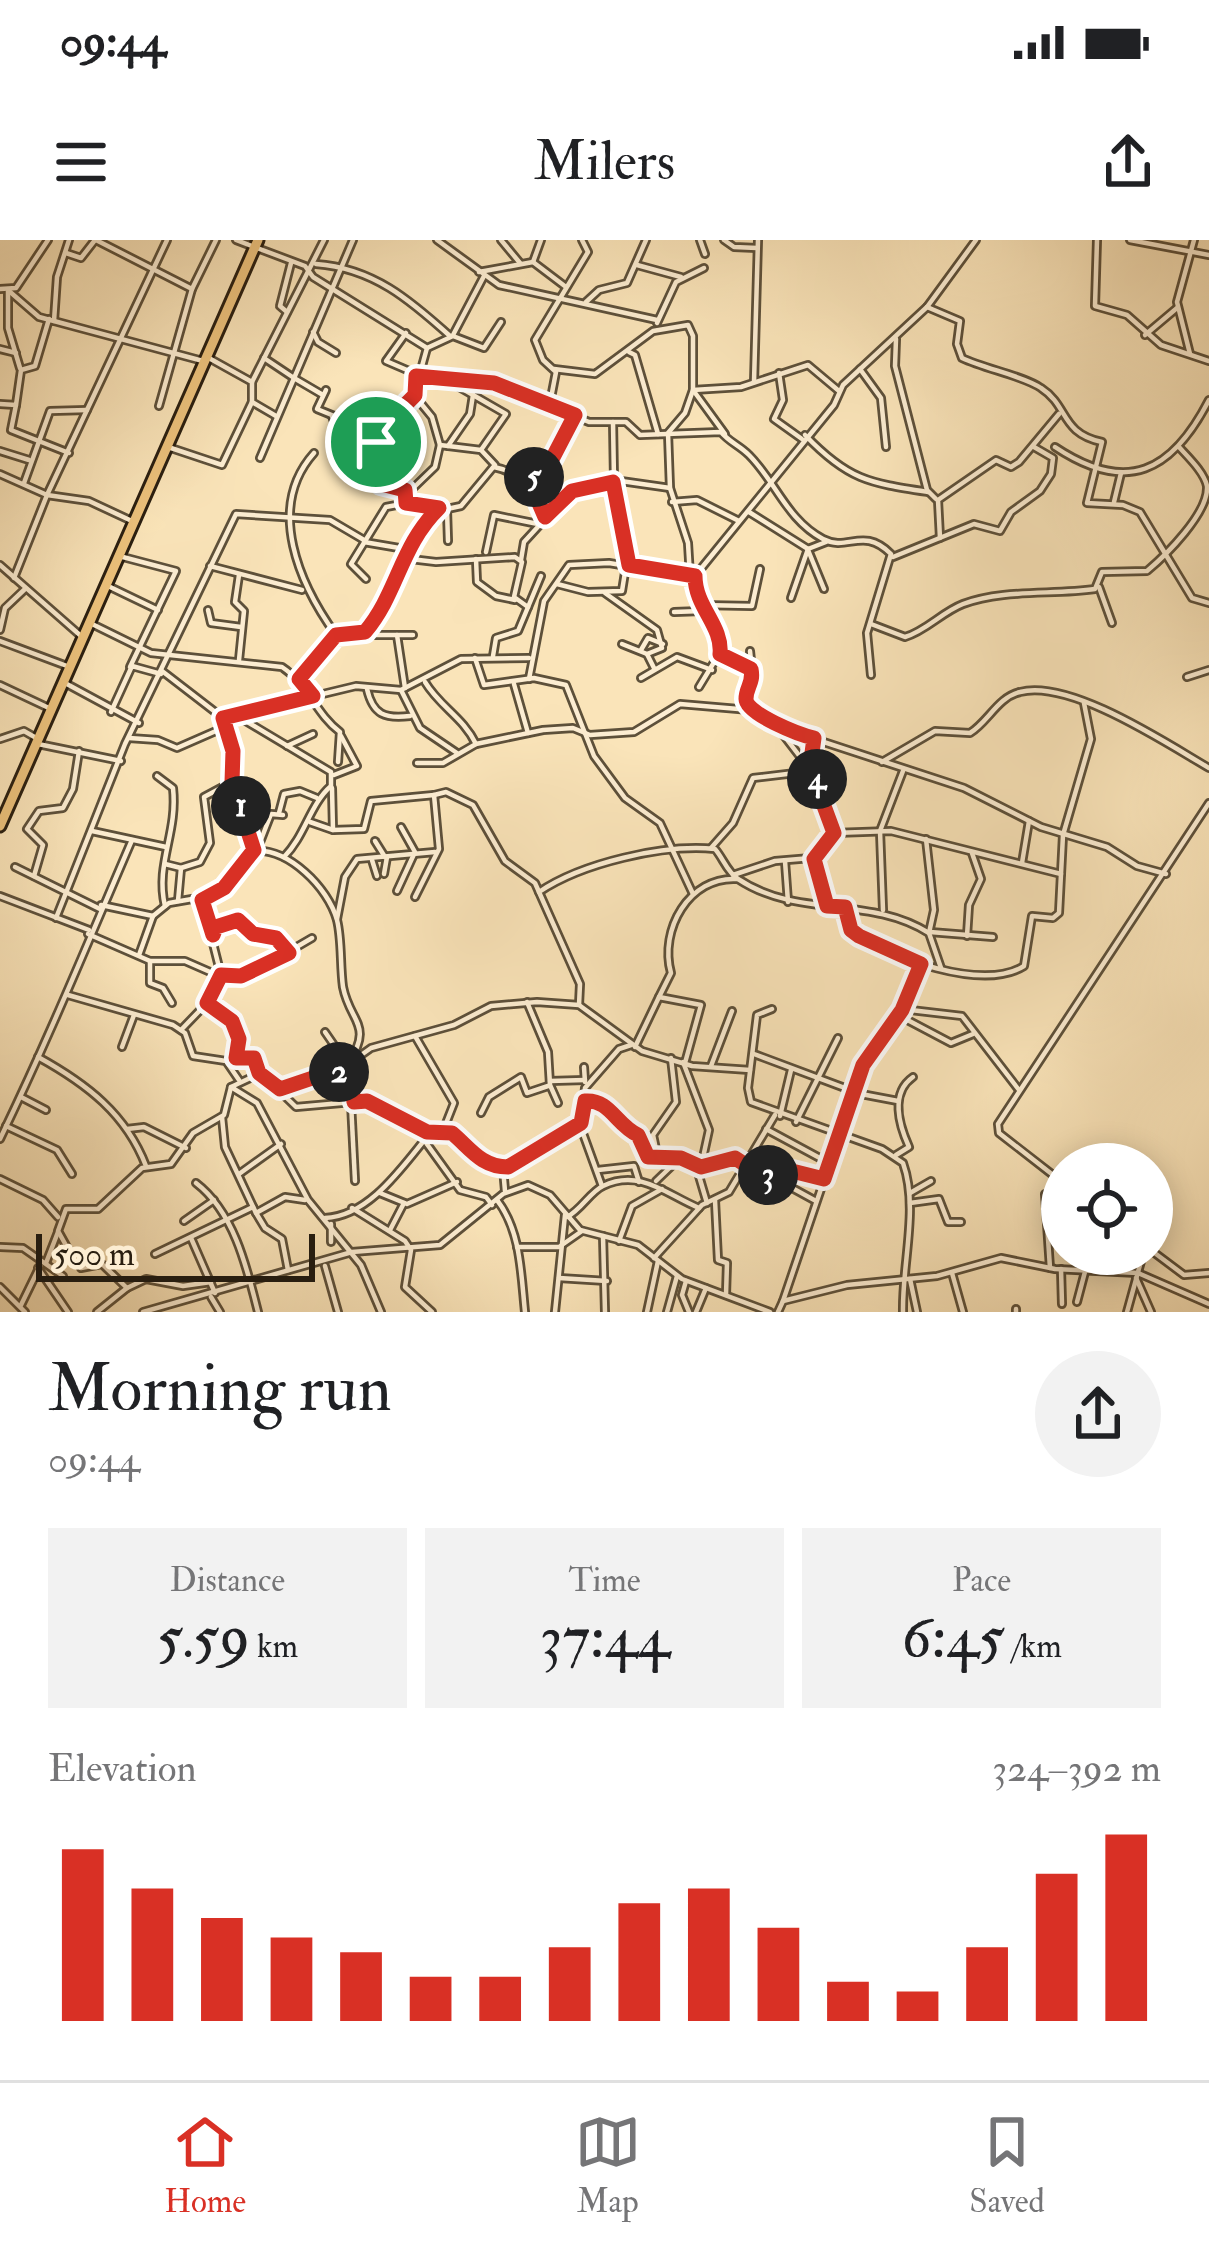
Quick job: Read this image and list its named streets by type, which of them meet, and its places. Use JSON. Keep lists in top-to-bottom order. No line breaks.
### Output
{"scale_bar":"500 m","page":{"status":"09:44","header":"Milers","pins":["5","4","1","2","3"],"scale":"500 m","heading":["Morning run","09:44"],"stats":[["Distance","5.59 km"],["Time","37:44"],["Pace","6:45 /km"]],"chart":["Elevation","324–392 m"],"tabs":["Home","Map","Saved"]}}
